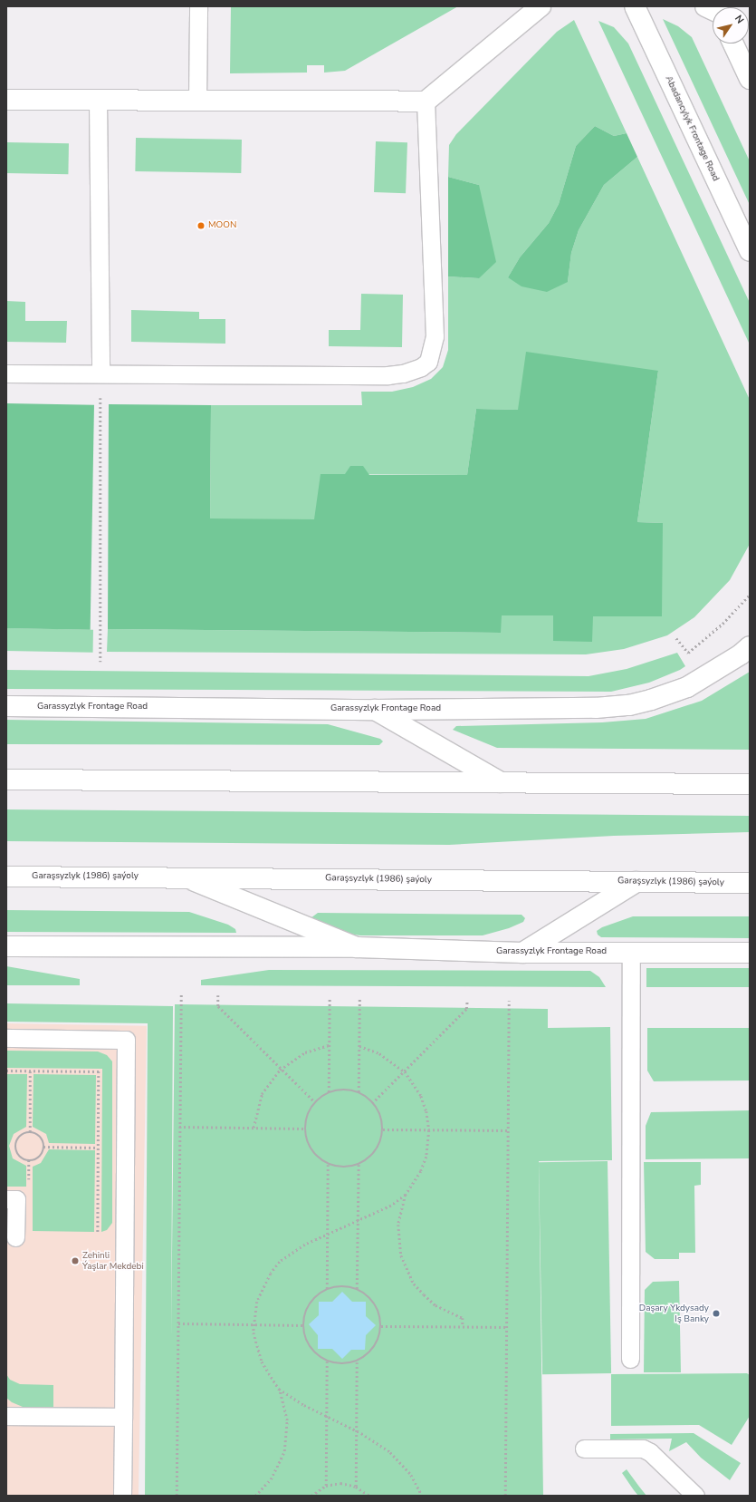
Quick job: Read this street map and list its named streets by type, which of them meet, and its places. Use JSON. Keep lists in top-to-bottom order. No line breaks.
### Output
{"streets":{"street":["Abadancylyk Frontage Road","Garassyzlyk Frontage Road","Garaşsyzlyk (1986) şaýoly"]},"places":["MOON","Zehinli Ýaşlar Mekdebi","Daşary Ykdysady Iş Banky"],"north":"top right"}
